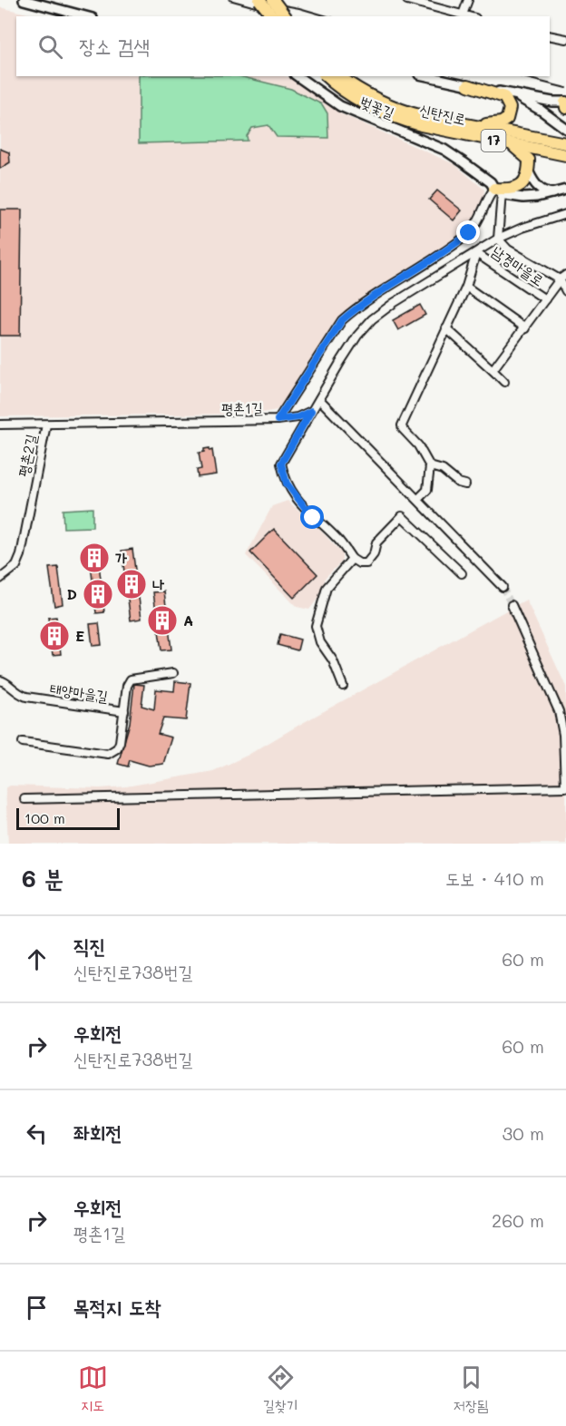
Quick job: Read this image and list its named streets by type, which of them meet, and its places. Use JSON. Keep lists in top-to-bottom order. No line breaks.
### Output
{"streets":{"main road":["신탄진로","17"],"street":["벚꽃길","남경마을로","평촌1길","평촌2길","태양마을길"]},"crossings":[["벚꽃길","평촌1길"],["평촌1길","평촌2길"]],"places":{"building":["가","나","D","A","E"]},"scale_bar":"100 m","page":{"search":"장소 검색","scale":"100 m","heading":["6 분","도보 · 410 m"],"list":[["직진","신탄진로738번길","60 m"],["우회전","신탄진로738번길","60 m"],["좌회전","30 m"],["우회전","평촌1길","260 m"],"목적지 도착"],"nav":["지도","길찾기","저장됨"]}}
